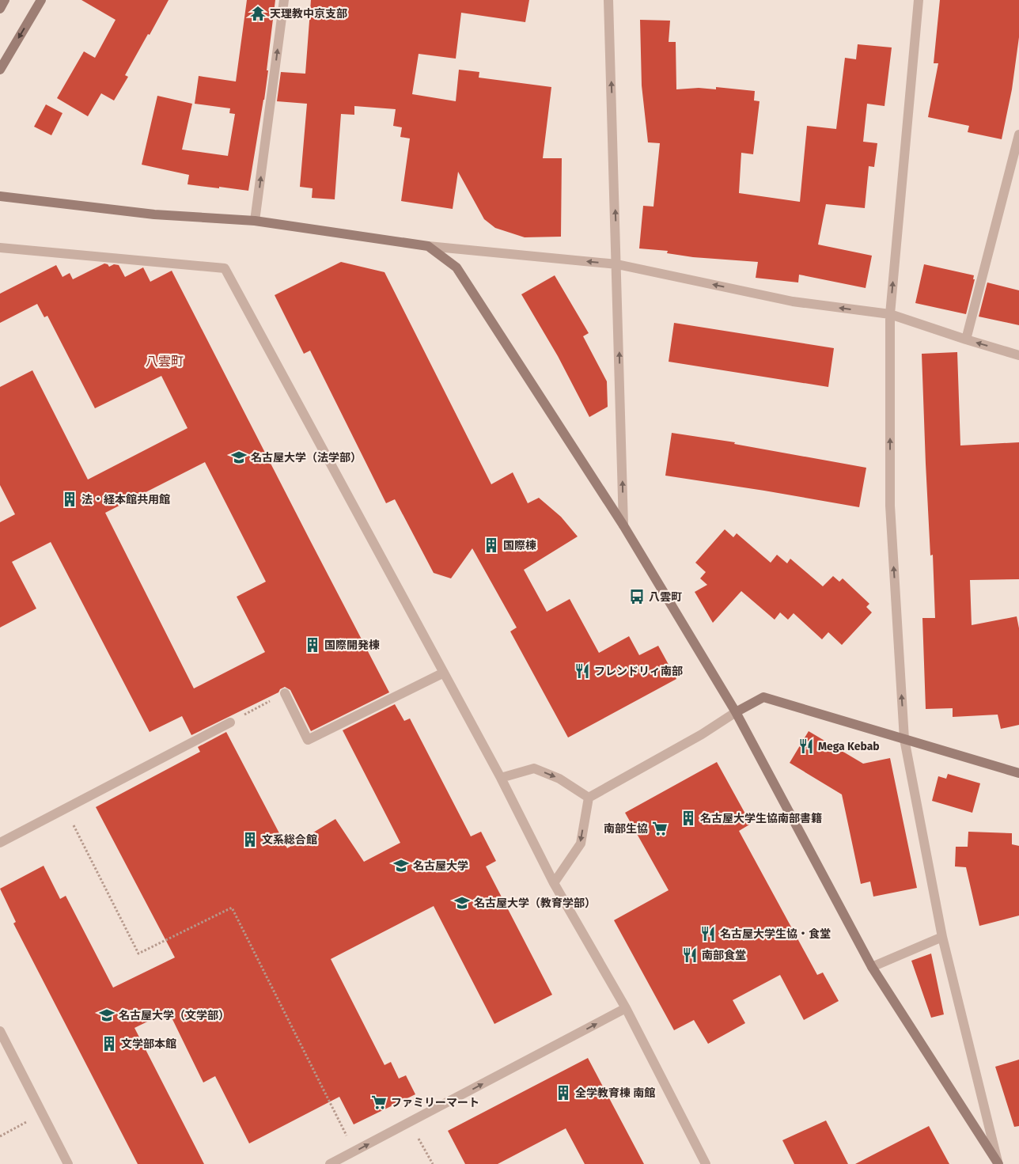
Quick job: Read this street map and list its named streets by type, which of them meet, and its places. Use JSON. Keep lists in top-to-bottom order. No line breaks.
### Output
{"districts":["八雲町"],"places":{"temple":["天理教中京支部"],"school or university":["名古屋大学（法学部）","名古屋大学","名古屋大学（教育学部）","名古屋大学（文学部）"],"building":["法・経本館共用館","国際棟","国際開発棟","名古屋大学生協南部書籍","文系総合館","文学部本館","全学教育棟 南館"],"bus stop":["八雲町"],"restaurant":["フレンドリィ南部","Mega Kebab","名古屋大学生協・食堂","南部食堂"],"supermarket":["南部生協","ファミリーマート"]}}
